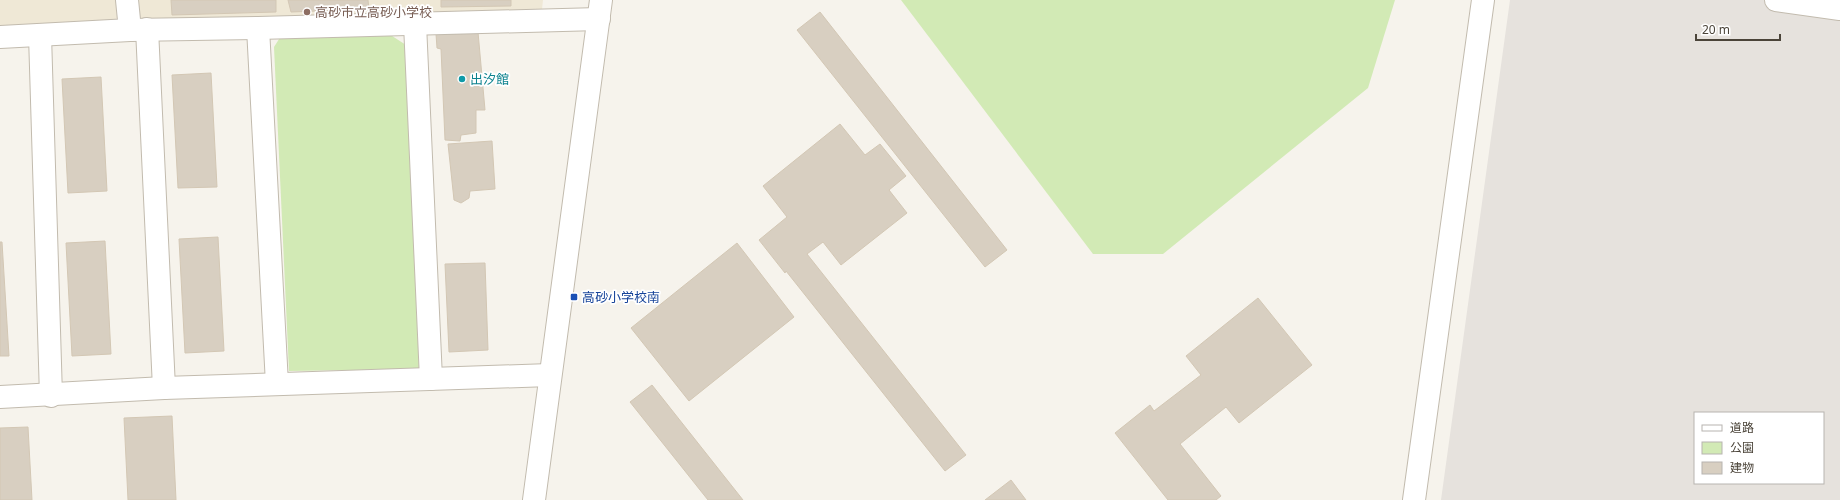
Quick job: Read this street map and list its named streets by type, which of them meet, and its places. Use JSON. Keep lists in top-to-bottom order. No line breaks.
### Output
{"places":{"other":["高砂市立高砂小学校","出汐館"],"transit":["高砂小学校南"]},"legend":["道路","公園","建物"],"scale_bar":"20 m"}
